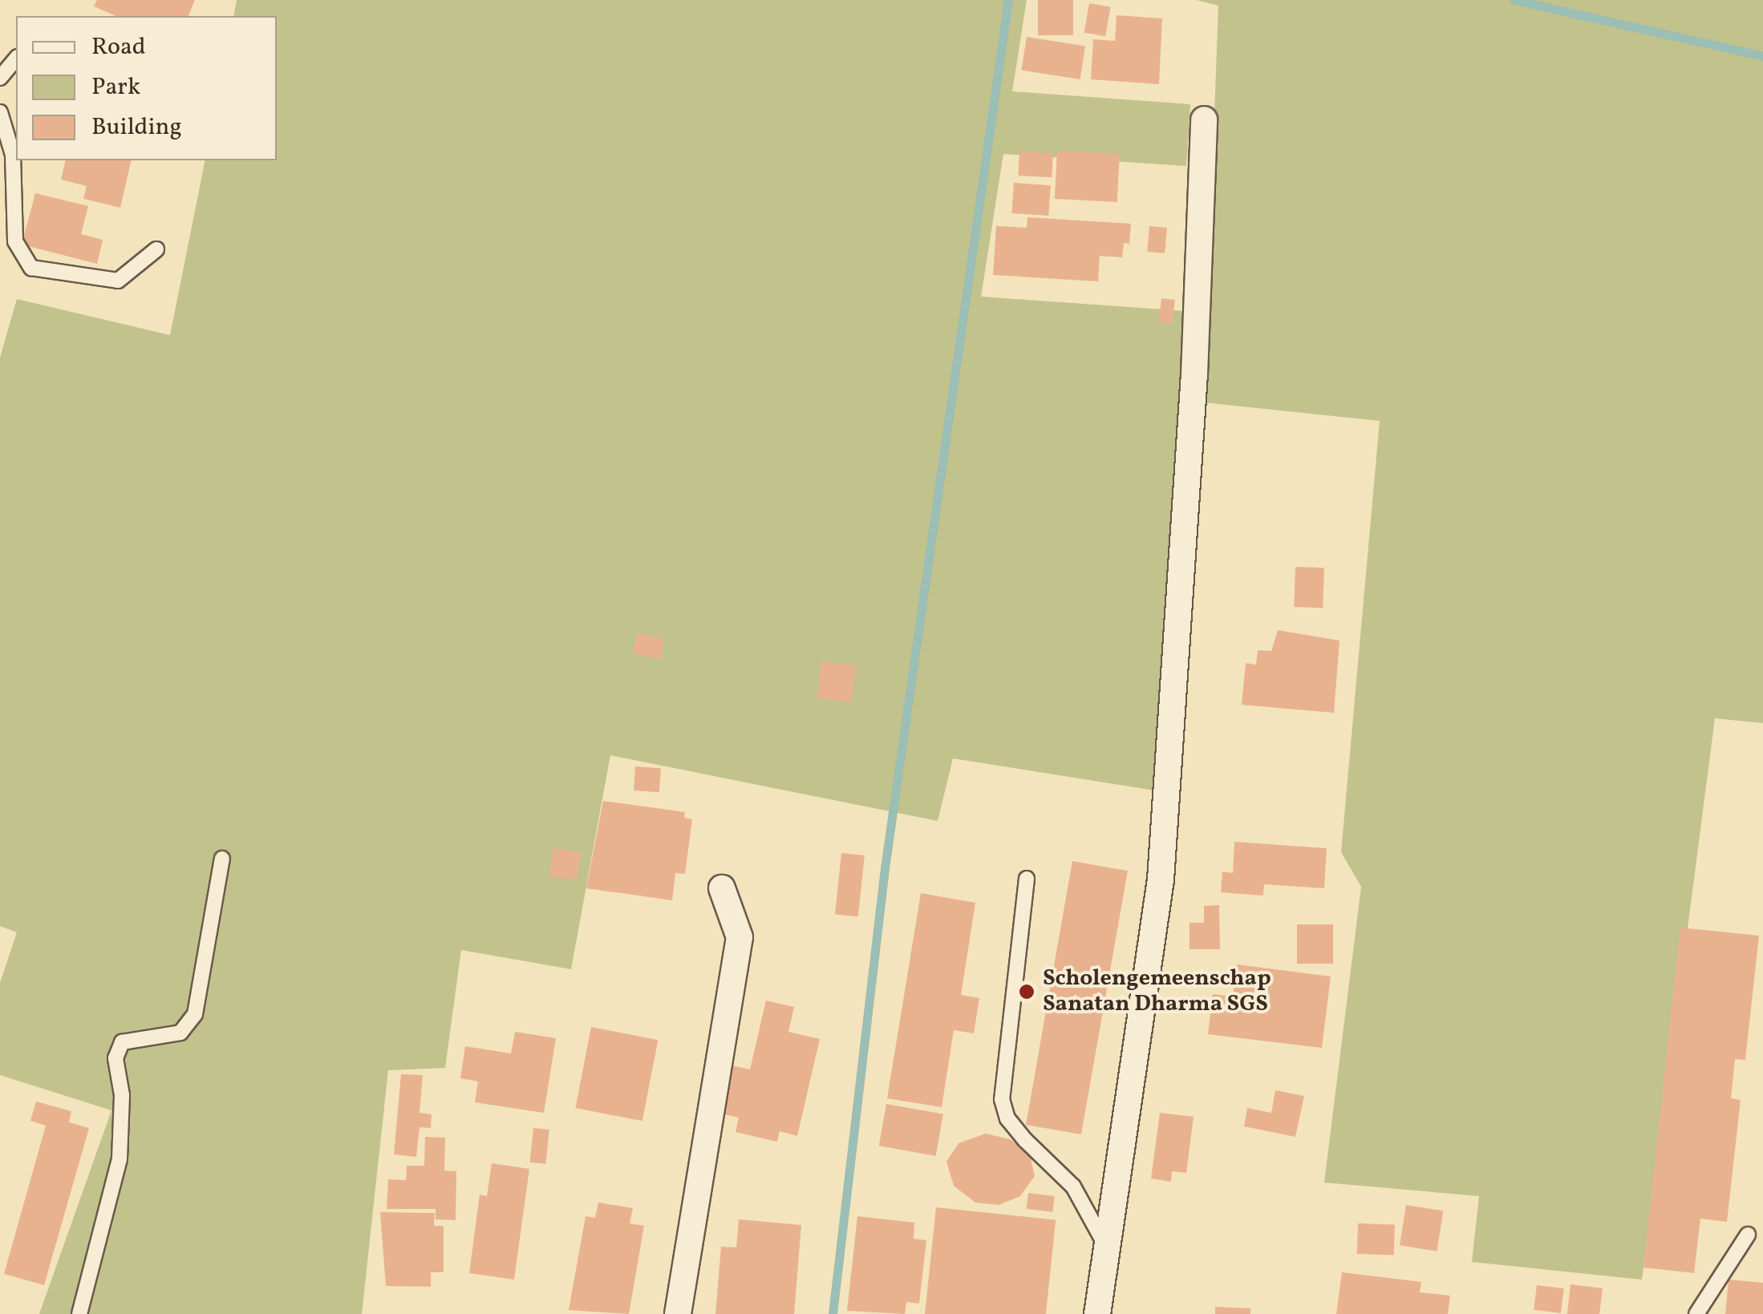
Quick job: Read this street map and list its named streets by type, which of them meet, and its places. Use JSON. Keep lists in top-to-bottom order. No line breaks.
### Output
{"places":["Scholengemeenschap Sanatan Dharma SGS"],"legend":["Road","Park","Building"]}
